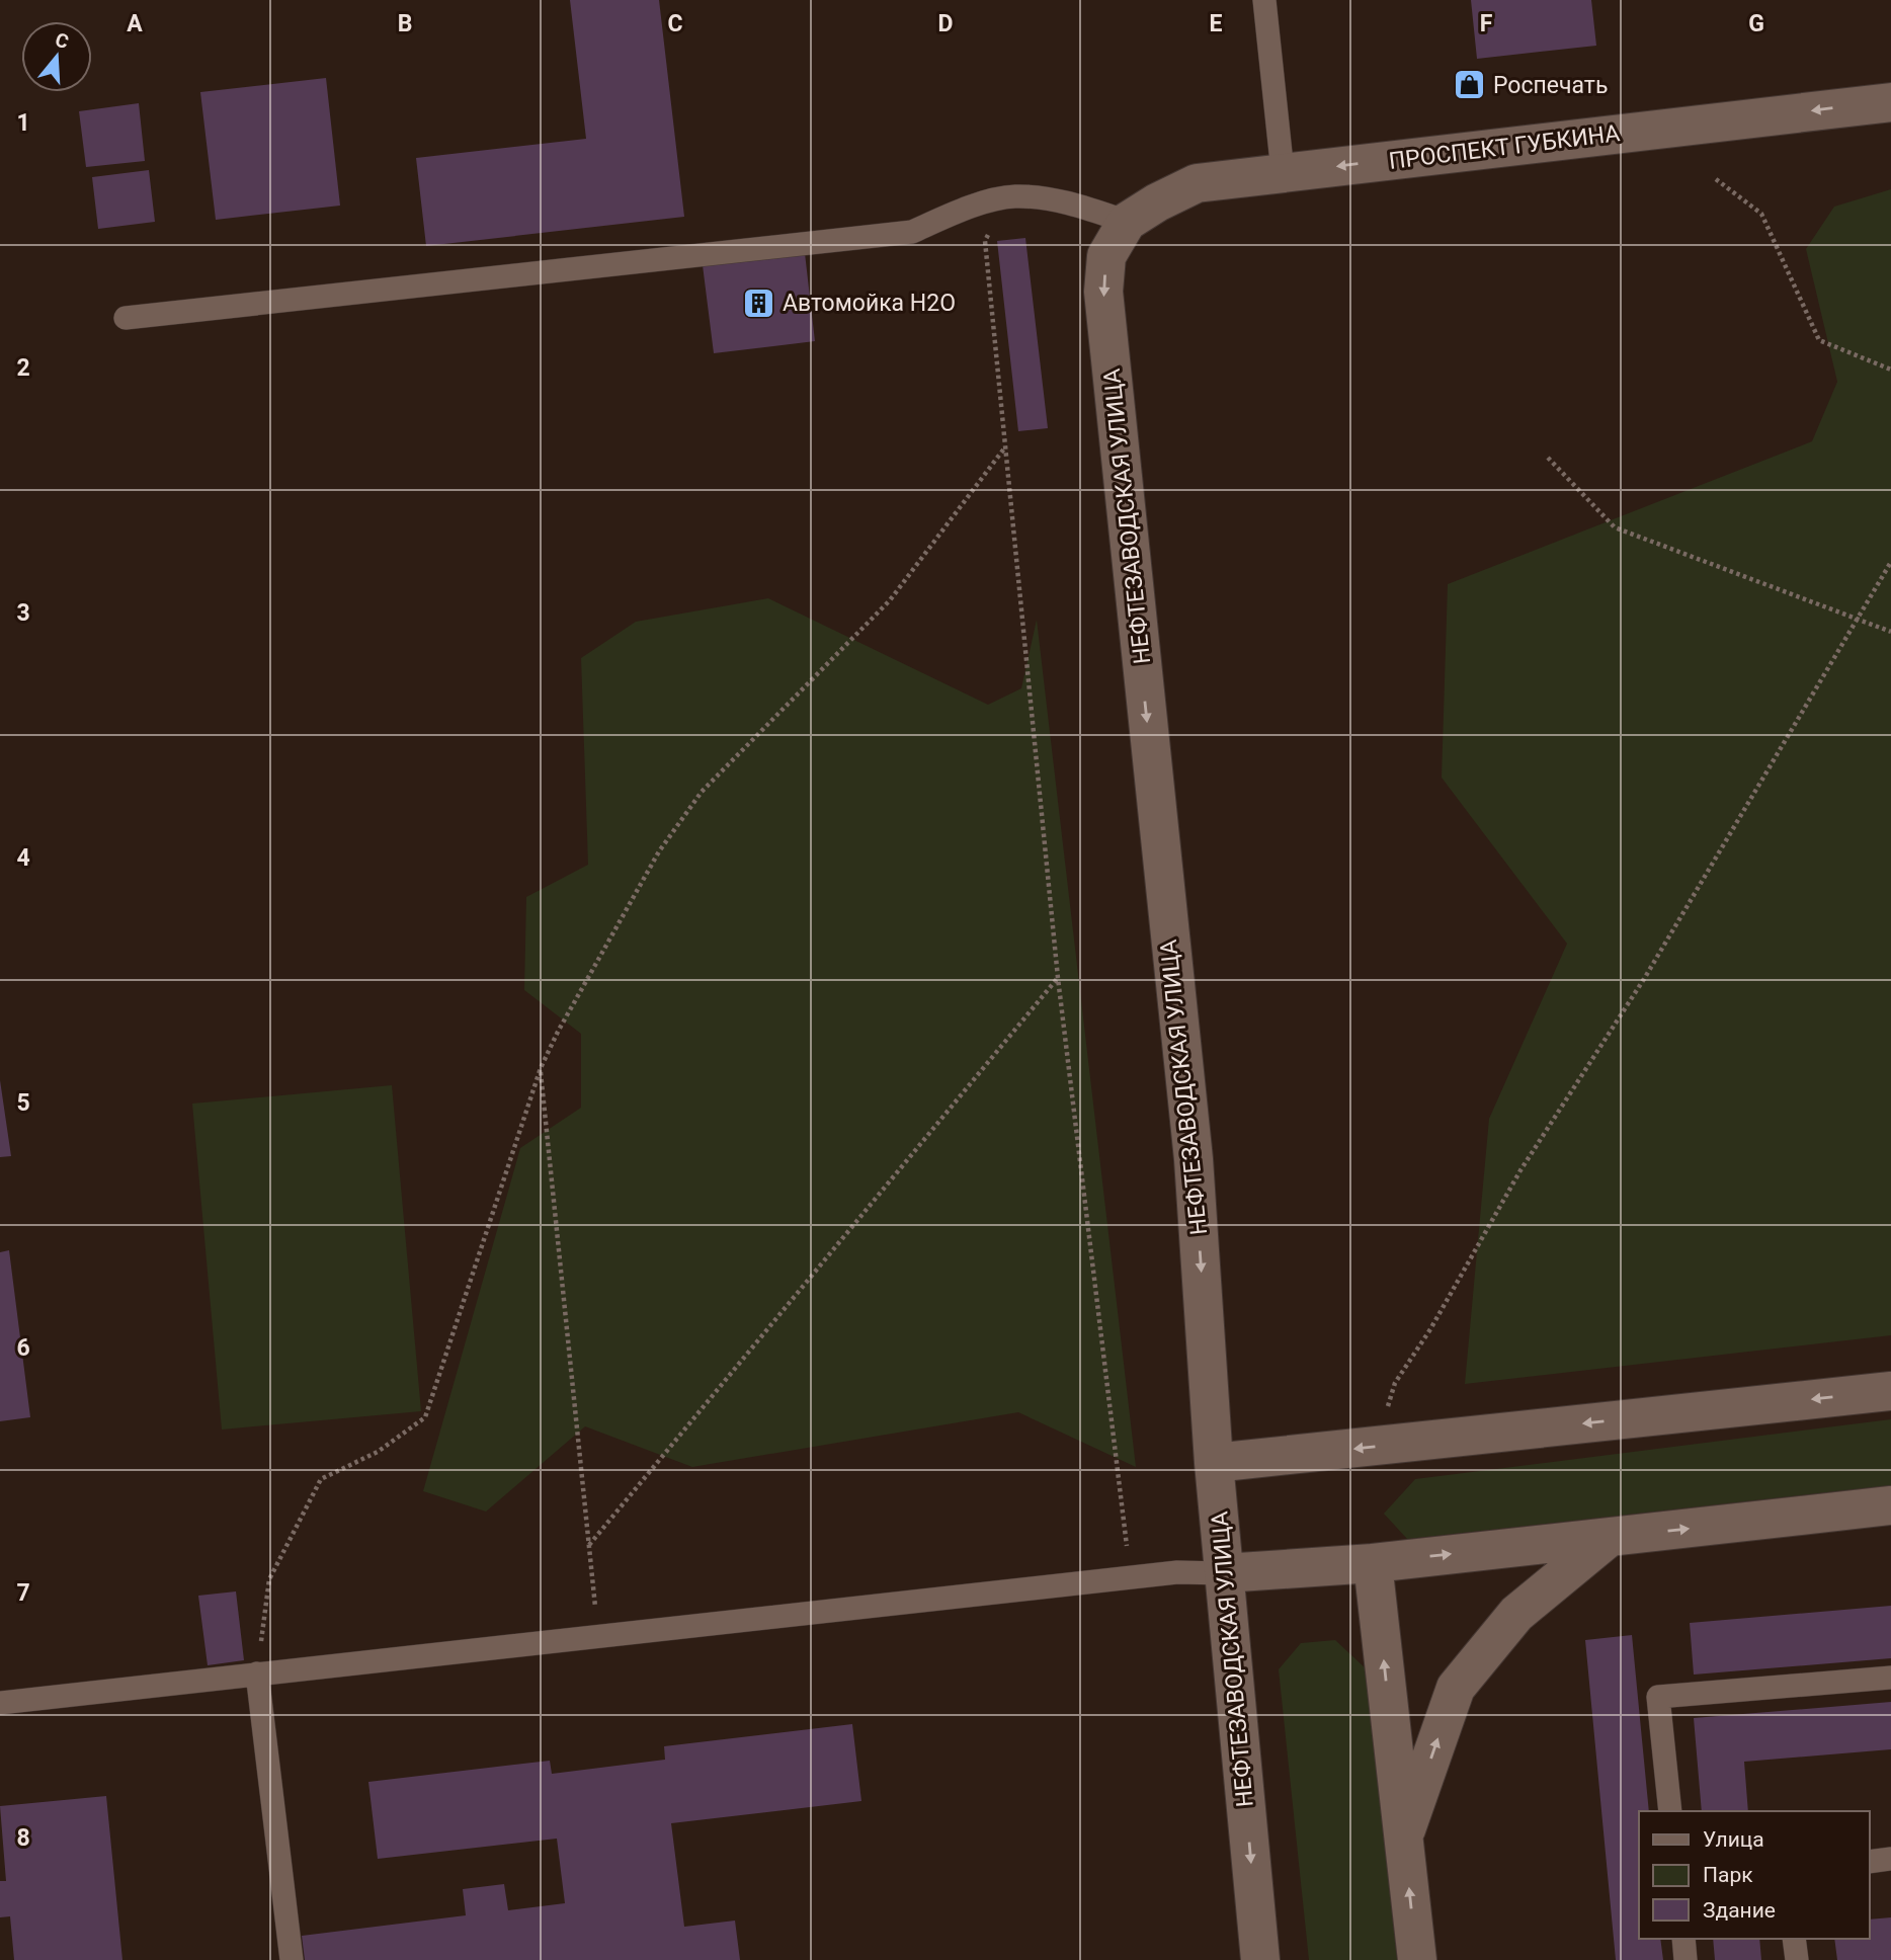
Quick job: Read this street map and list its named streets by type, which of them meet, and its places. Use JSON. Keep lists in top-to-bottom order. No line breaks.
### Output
{"streets":{"main road":["ПРОСПЕКТ ГУБКИНА","НЕФТЕЗАВОДСКАЯ УЛИЦА"]},"crossings":[["ПРОСПЕКТ ГУБКИНА","НЕФТЕЗАВОДСКАЯ УЛИЦА"]],"one_way":["ПРОСПЕКТ ГУБКИНА","НЕФТЕЗАВОДСКАЯ УЛИЦА"],"places":{"shop":["Роспечать"],"building":["Автомойка H2O"]},"legend":["Улица","Парк","Здание"],"north":"top","grid":{"columns":["A","B","C","D","E","F","G"],"rows":["1","2","3","4","5","6","7","8"]}}
